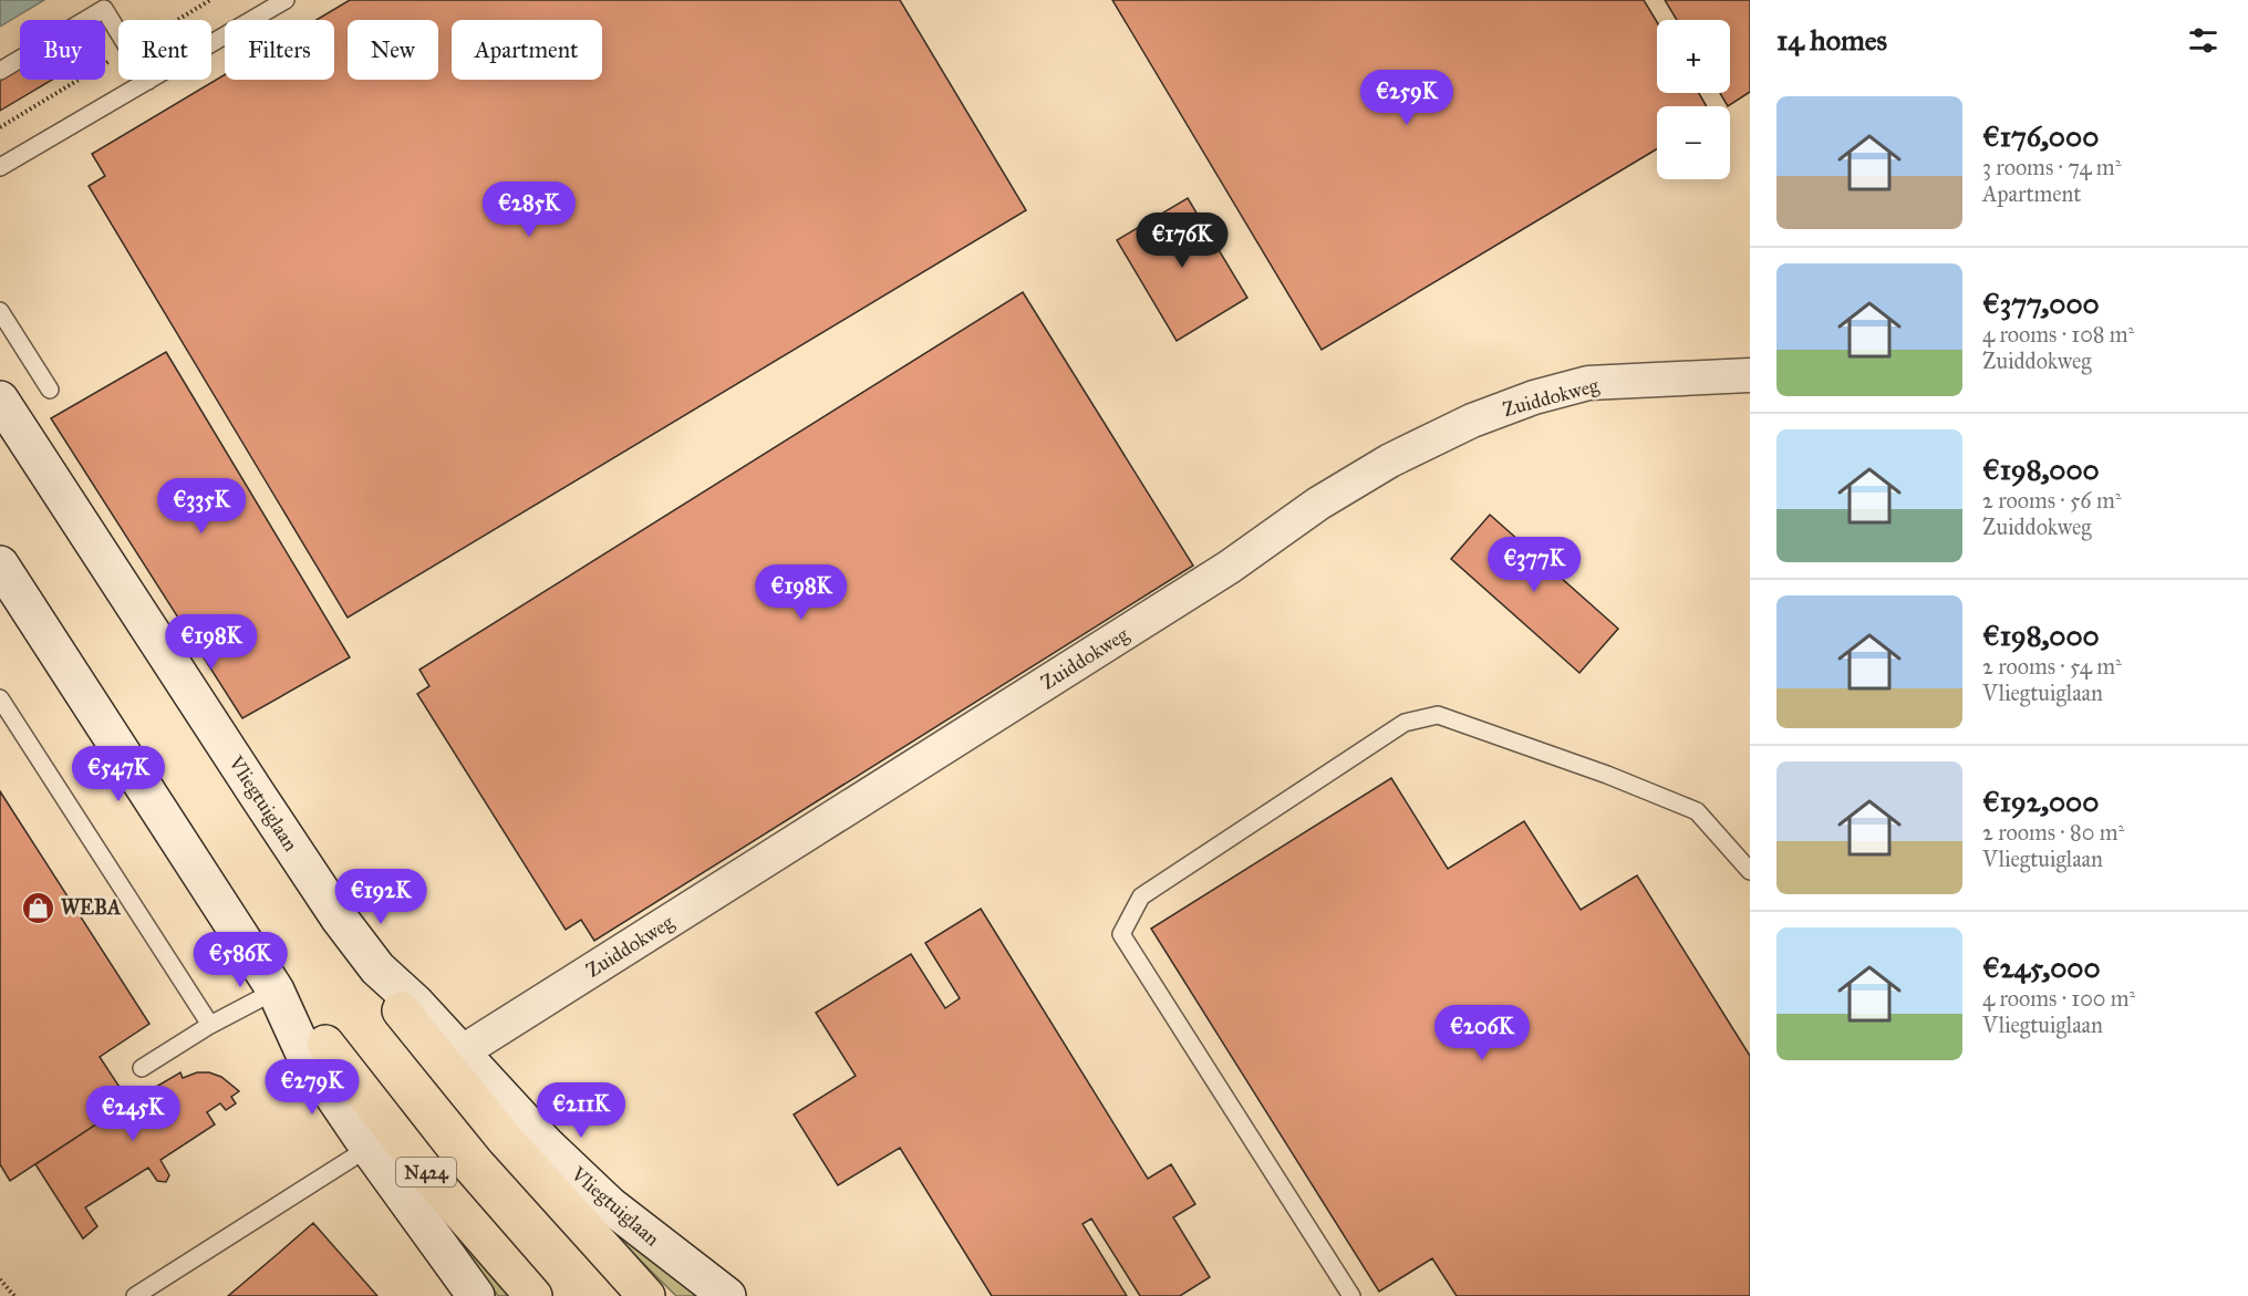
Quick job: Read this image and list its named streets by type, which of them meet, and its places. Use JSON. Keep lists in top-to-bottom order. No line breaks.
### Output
{"streets":{"highway":["N424"],"main road":["Vliegtuiglaan"],"street":["Zuiddokweg"]},"crossings":[["Zuiddokweg","Vliegtuiglaan"]],"places":{"shop":["WEBA"]},"page":{"heading":"14 homes","map_buttons":["+","−"],"chip":["Buy","Rent","Filters","New","Apartment"],"price":["€259K","€285K","€176K","€335K","€377K","€198K","€198K","€547K","€192K","€586K","€206K","€279K","€211K","€245K"],"list":[{"name":"€176,000","note":"3 rooms · 74 m² · Apartment"},{"name":"€377,000","note":"4 rooms · 108 m² · Zuiddokweg"},{"name":"€198,000","note":"2 rooms · 56 m² · Zuiddokweg"},{"name":"€198,000","note":"2 rooms · 54 m² · Vliegtuiglaan"},{"name":"€192,000","note":"2 rooms · 80 m² · Vliegtuiglaan"},{"name":"€245,000","note":"4 rooms · 100 m² · Vliegtuiglaan"}]}}
